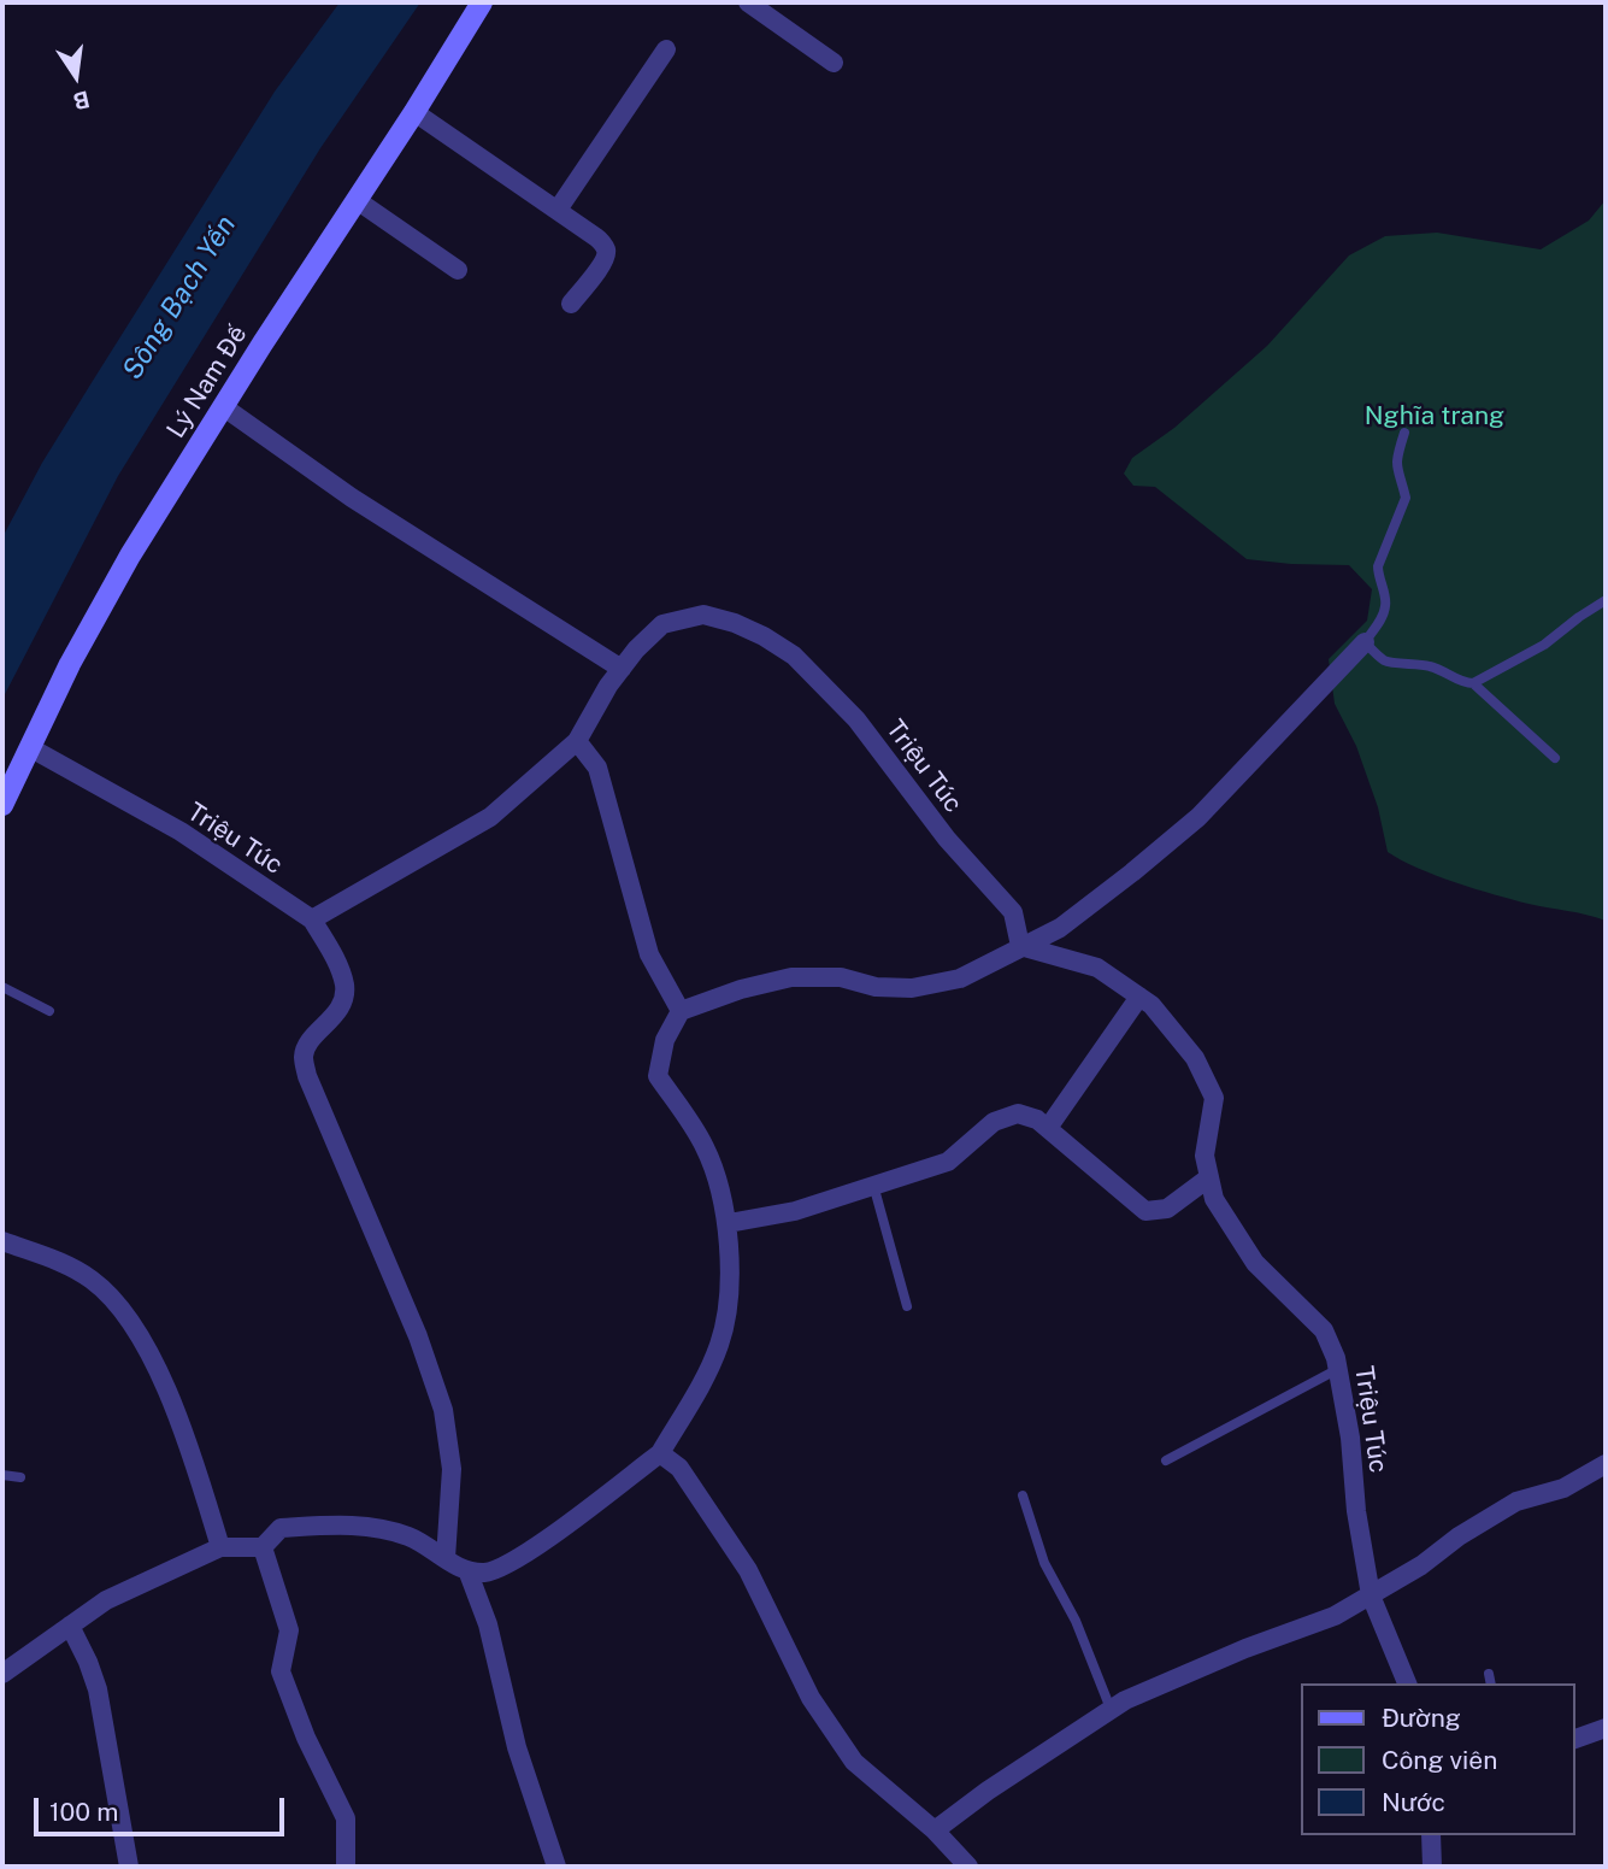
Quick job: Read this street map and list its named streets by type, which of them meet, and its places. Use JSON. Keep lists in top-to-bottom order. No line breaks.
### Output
{"streets":{"street":["Lý Nam Đế","Triệu Túc"]},"crossings":[["Lý Nam Đế","Triệu Túc"]],"water":["Sông Bạch Yến"],"parks":["Nghĩa trang"],"legend":["Đường","Công viên","Nước"],"scale_bar":"100 m","north":"bottom"}
